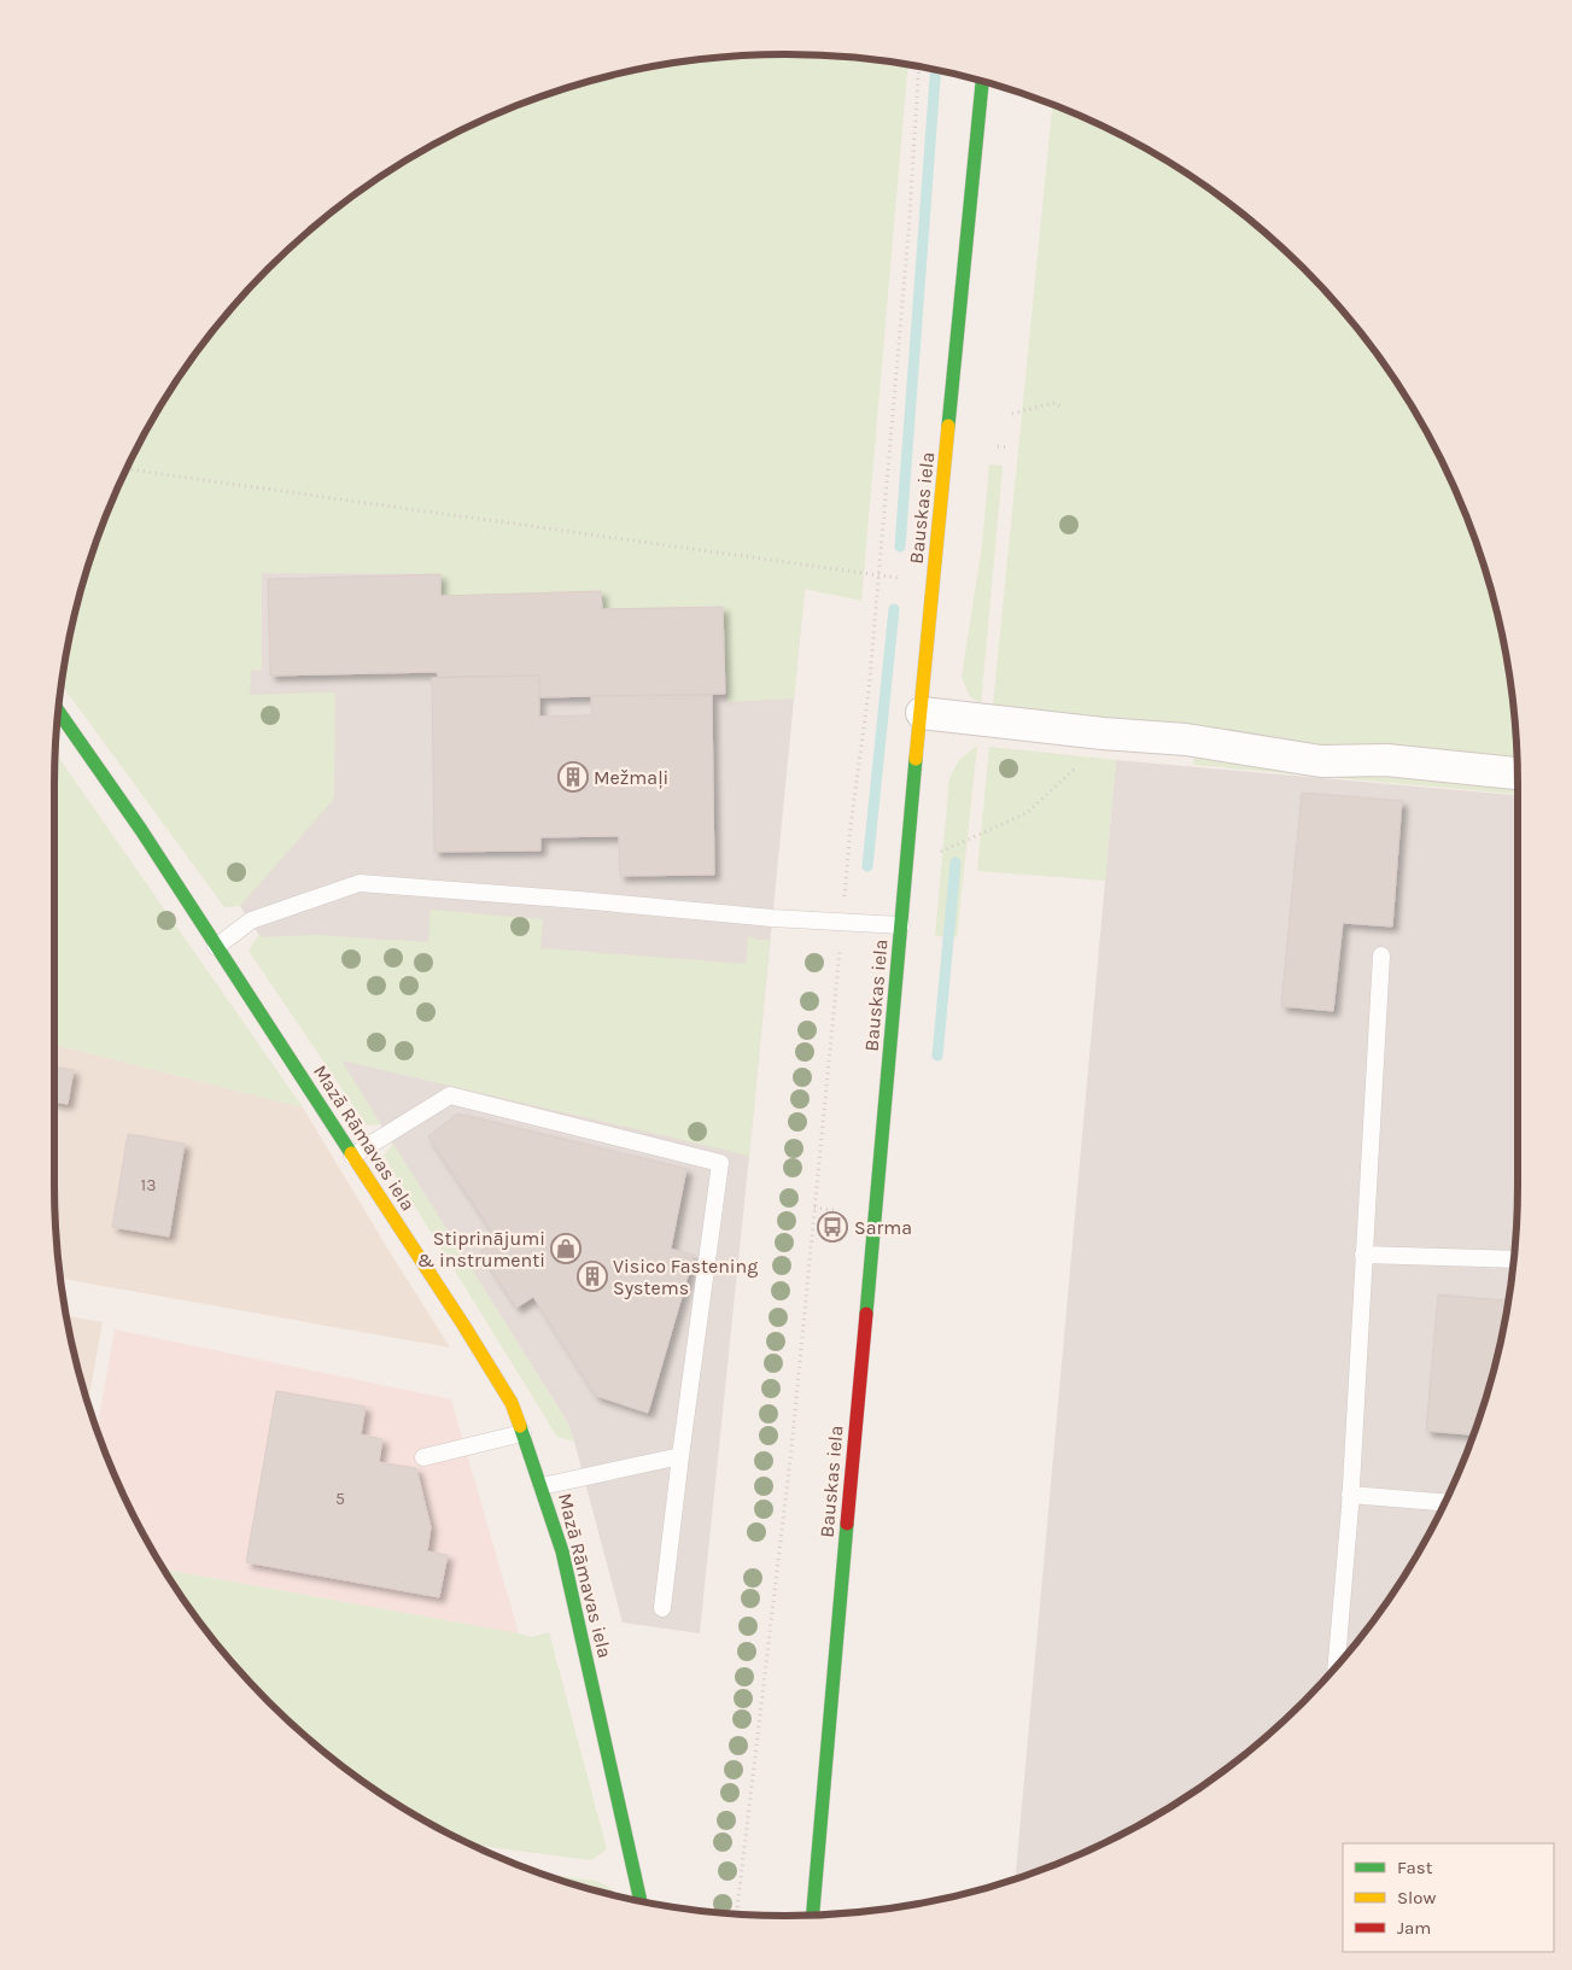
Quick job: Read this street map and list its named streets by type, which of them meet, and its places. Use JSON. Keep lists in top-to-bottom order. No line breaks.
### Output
{"streets":{"main road":["Bauskas iela","Mazā Rāmavas iela"]},"places":{"building":["Mežmaļi","Visico Fastening Systems"],"bus stop":["Sarma"],"shop":["Stiprinājumi & instrumenti"]},"house_numbers":["13","5"],"legend":["Fast","Slow","Jam"]}
